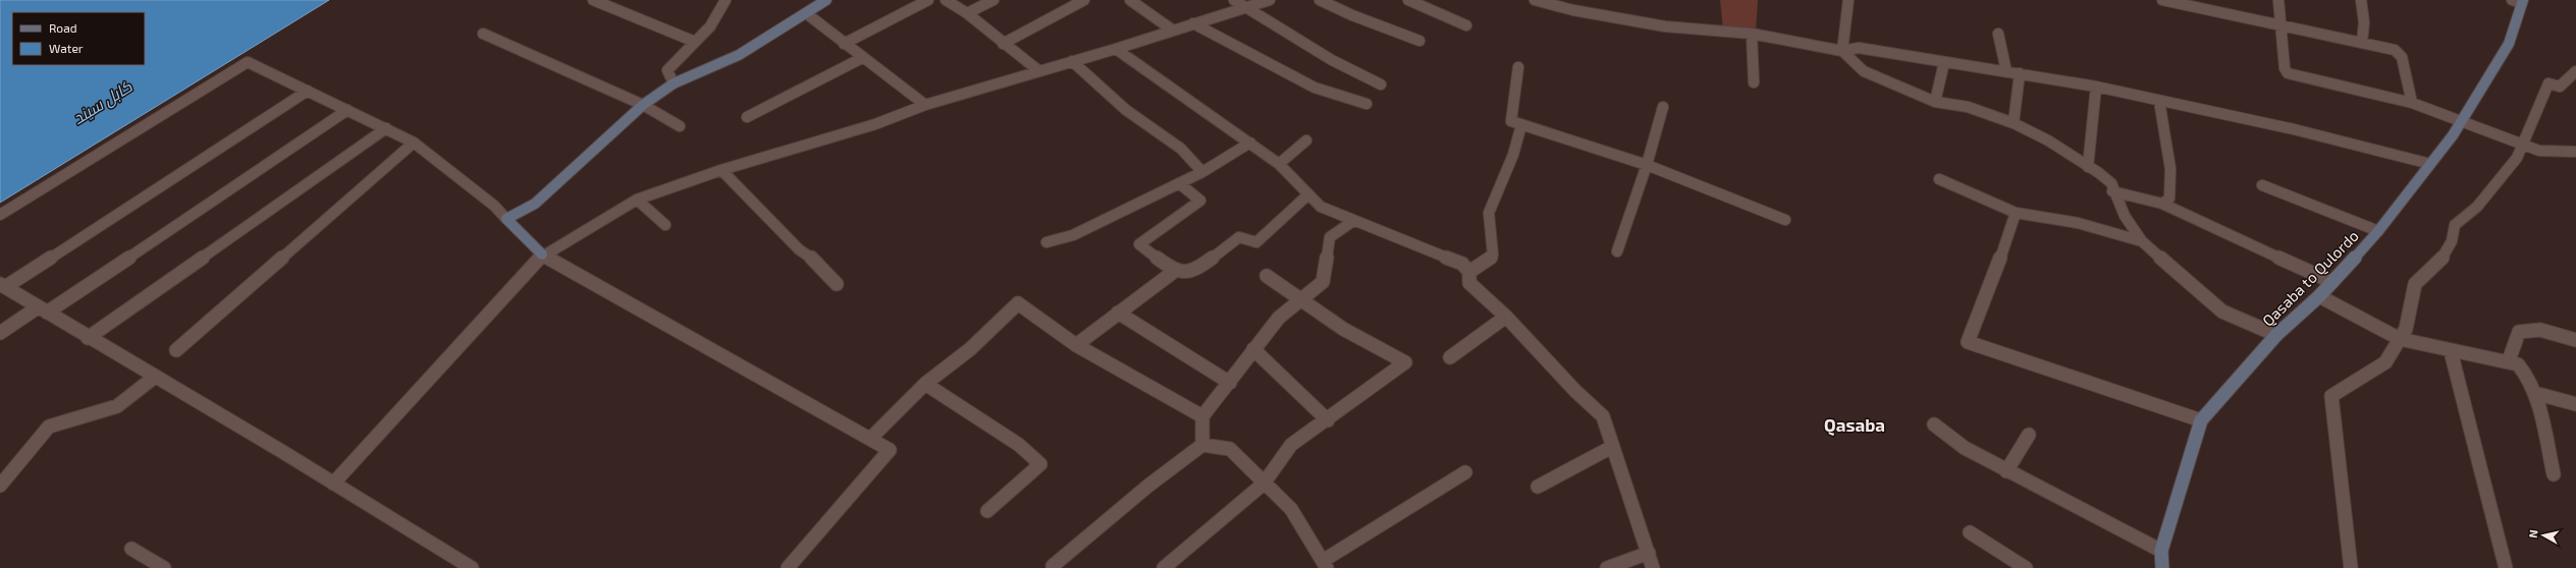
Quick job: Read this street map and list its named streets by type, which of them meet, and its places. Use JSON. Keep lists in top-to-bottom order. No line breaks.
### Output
{"streets":{"street":["Qasaba to Qulordo"]},"districts":["Qasaba"],"water":["کابل سيند"],"legend":["Road","Water"],"north":"left"}
